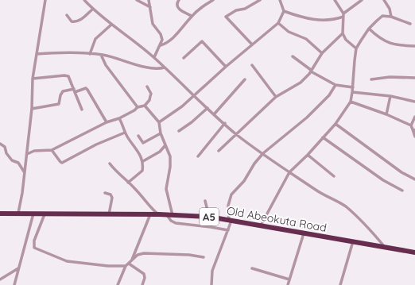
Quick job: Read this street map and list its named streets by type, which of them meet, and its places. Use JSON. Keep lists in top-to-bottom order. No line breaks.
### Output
{"streets":{"highway":["A5","Old Abeokuta Road"]}}
